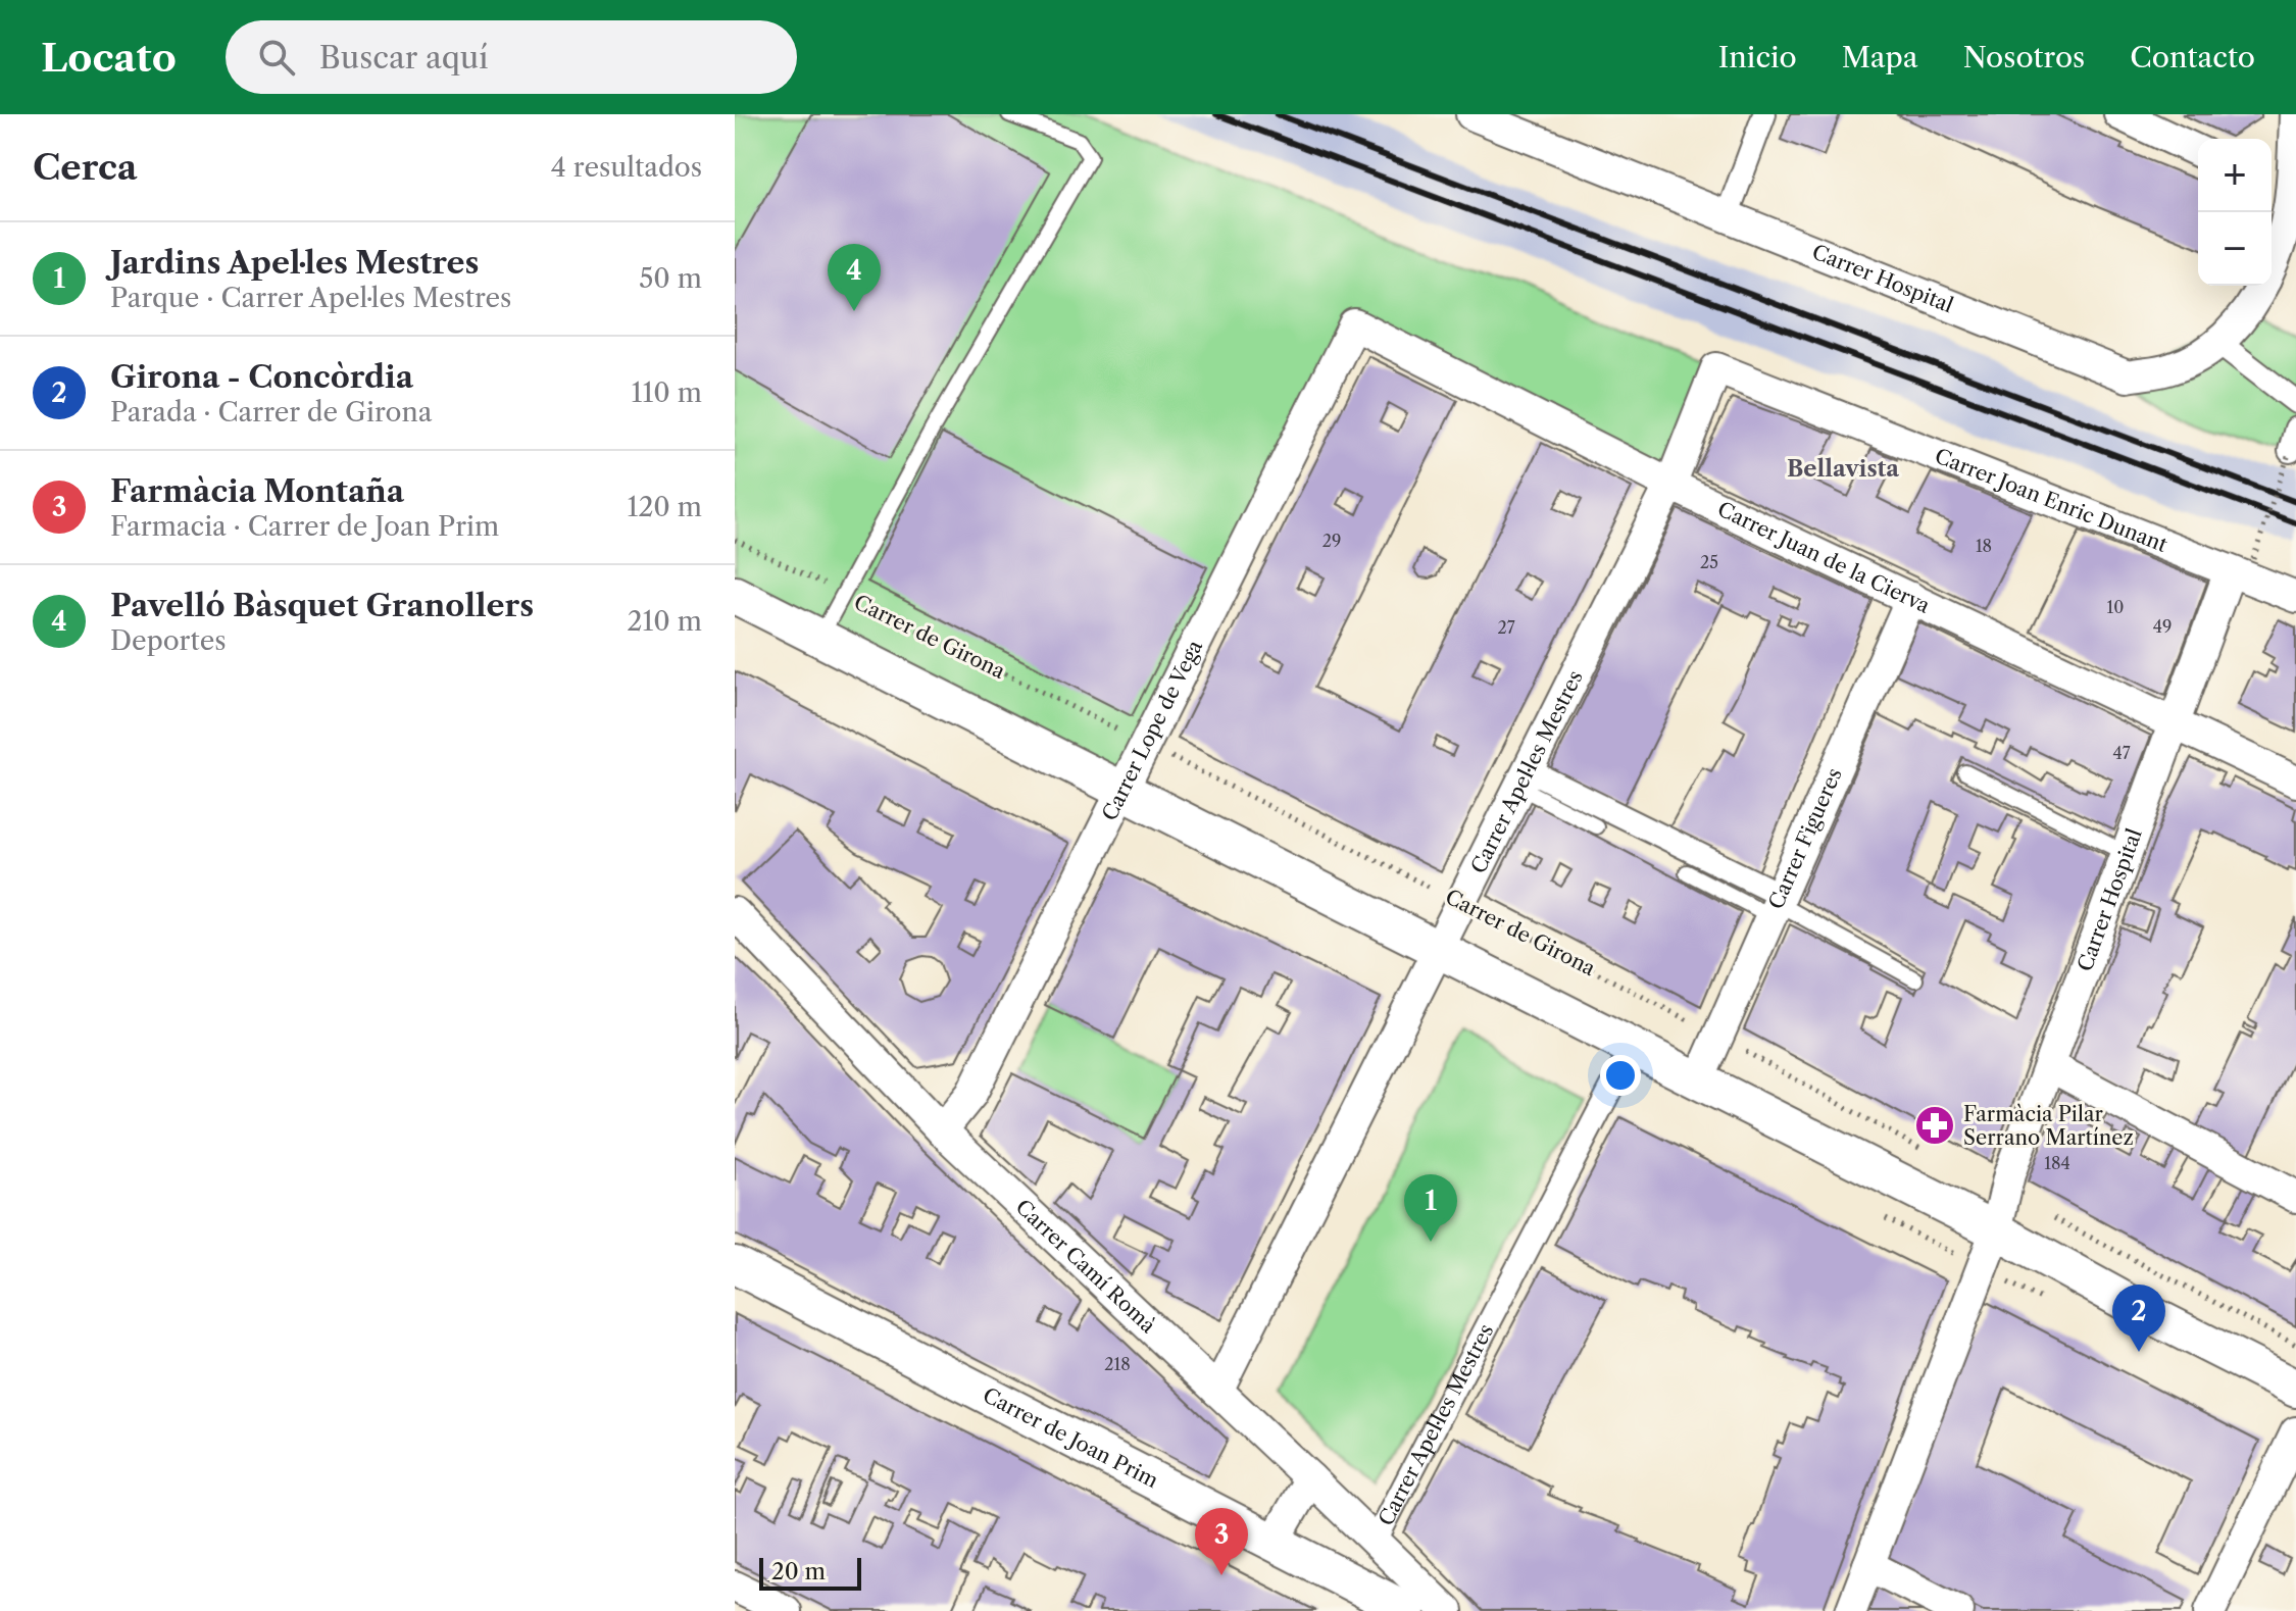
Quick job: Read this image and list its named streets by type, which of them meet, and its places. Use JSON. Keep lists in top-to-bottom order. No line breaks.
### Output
{"streets":{"street":["Carrer Hospital","Carrer Joan Enric Dunant","Carrer Juan de la Cierva","Carrer Lope de Vega","Carrer Apel·les Mestres","Carrer Figueres","Carrer Camí Romà","Carrer de Joan Prim"],"path":["Carrer de Girona"]},"crossings":[["Carrer Hospital","Carrer Joan Enric Dunant"],["Carrer Hospital","Carrer Juan de la Cierva"],["Carrer Joan Enric Dunant","Carrer Apel·les Mestres"],["Carrer Juan de la Cierva","Carrer Lope de Vega"],["Carrer Juan de la Cierva","Carrer Apel·les Mestres"],["Carrer Juan de la Cierva","Carrer Figueres"],["Carrer de Girona","Carrer Lope de Vega"],["Carrer de Girona","Carrer Apel·les Mestres"],["Carrer de Girona","Carrer Figueres"],["Carrer Lope de Vega","Carrer Camí Romà"],["Carrer Apel·les Mestres","Carrer Camí Romà"]],"districts":["Bellavista"],"places":{"pharmacy":["Farmàcia Pilar Serrano Martínez"]},"house_numbers":["29","18","25","10","49","27","47","184","218"],"scale_bar":"20 m","page":{"header":"Locato","search":"Buscar aquí","nav":["Inicio","Mapa","Nosotros","Contacto"],"heading":["Cerca","4 resultados"],"map_buttons":["+","−"],"list":[{"mark":"1","name":"Jardins Apel·les Mestres","note":"Parque · Carrer Apel·les Mestres","value":"50 m"},{"mark":"2","name":"Girona - Concòrdia","note":"Parada · Carrer de Girona","value":"110 m"},{"mark":"3","name":"Farmàcia Montaña","note":"Farmacia · Carrer de Joan Prim","value":"120 m"},{"mark":"4","name":"Pavelló Bàsquet Granollers","note":"Deportes","value":"210 m"}],"pins":["4","1","2","3"],"scale":"20 m"}}
